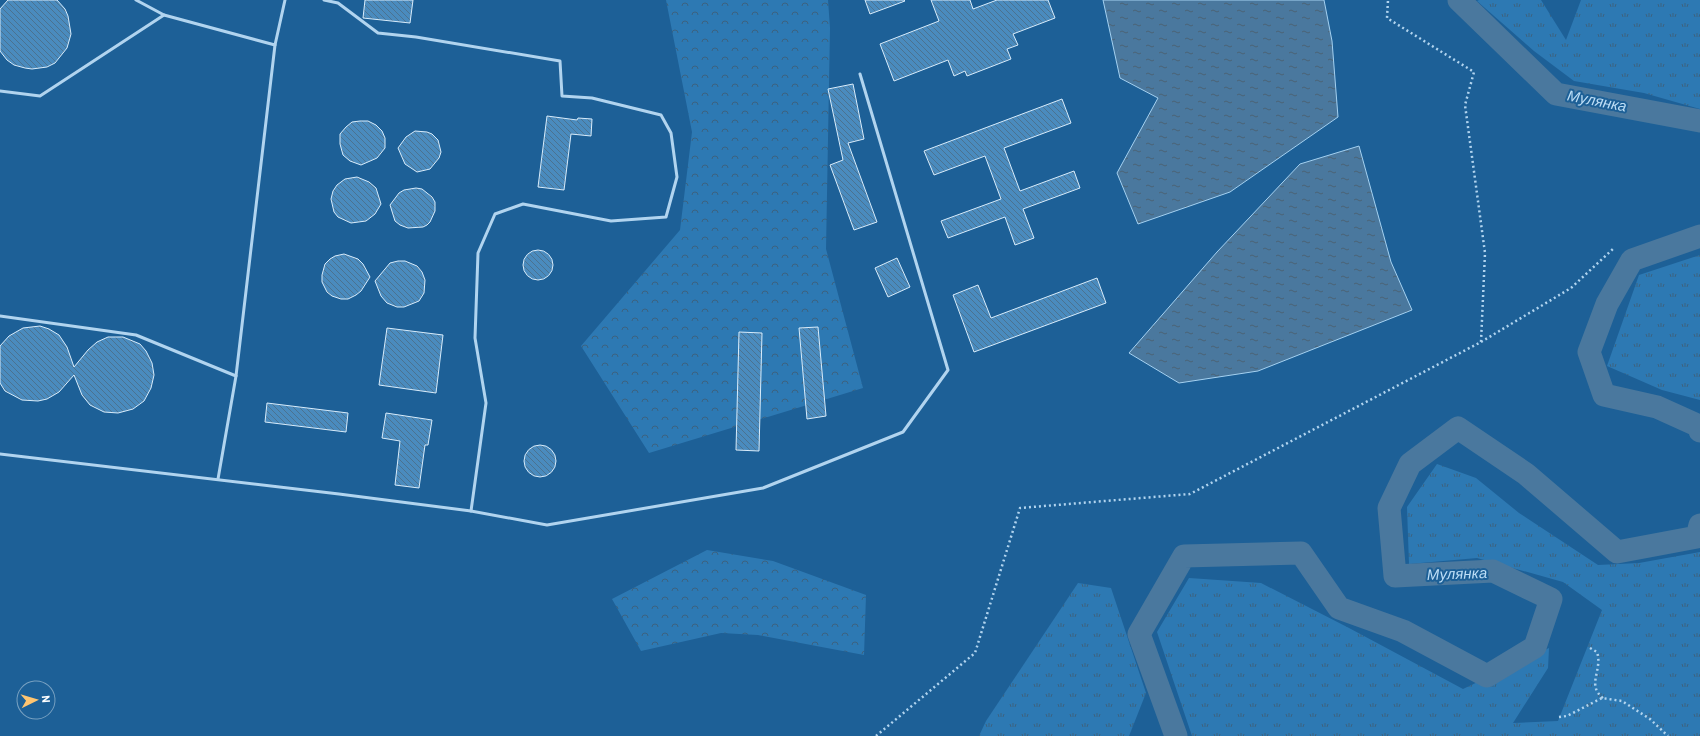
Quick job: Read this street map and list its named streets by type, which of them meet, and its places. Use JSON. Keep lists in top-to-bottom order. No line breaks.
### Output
{"water":["Мулянка"],"north":"right"}
